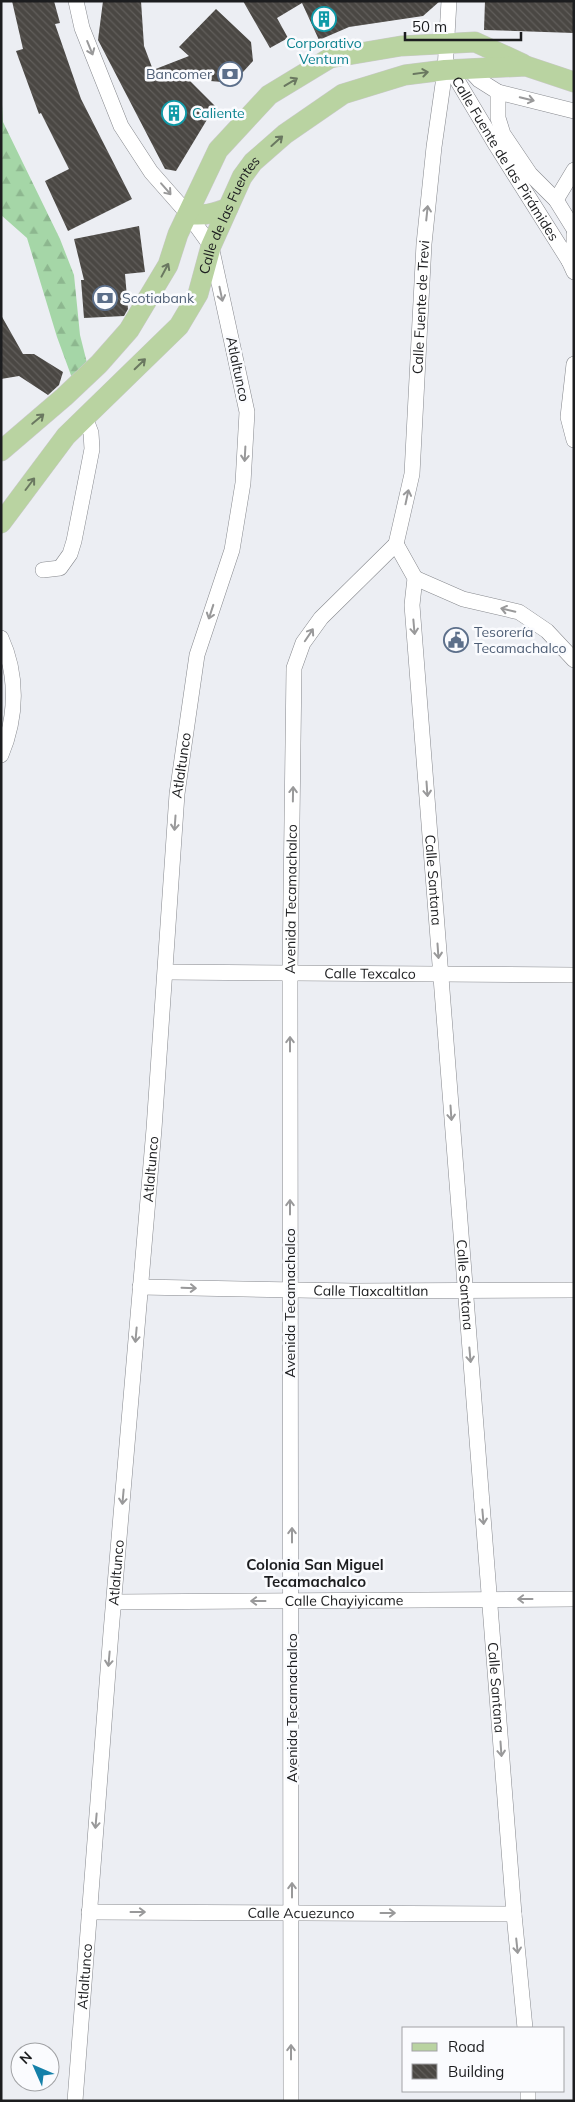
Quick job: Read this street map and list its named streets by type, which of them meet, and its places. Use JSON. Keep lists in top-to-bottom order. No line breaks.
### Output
{"streets":{"main road":["Calle de las Fuentes"],"street":["Calle Fuente de las Pirámides","Calle Fuente de Trevi","Atlaltunco","Calle Santana","Avenida Tecamachalco","Calle Texcalco","Calle Tlaxcaltitlan","Calle Chayiyicame","Calle Acuezunco"]},"crossings":[["Calle Fuente de las Pirámides","Calle de las Fuentes"],["Calle Fuente de las Pirámides","Calle Fuente de Trevi"],["Calle de las Fuentes","Calle Fuente de Trevi"],["Calle de las Fuentes","Atlaltunco"],["Calle Fuente de Trevi","Avenida Tecamachalco"],["Atlaltunco","Calle Texcalco"],["Atlaltunco","Calle Tlaxcaltitlan"],["Atlaltunco","Calle Chayiyicame"],["Atlaltunco","Calle Acuezunco"],["Calle Santana","Calle Texcalco"],["Calle Santana","Calle Tlaxcaltitlan"],["Calle Santana","Calle Chayiyicame"],["Calle Santana","Calle Acuezunco"],["Avenida Tecamachalco","Calle Texcalco"],["Avenida Tecamachalco","Calle Tlaxcaltitlan"],["Avenida Tecamachalco","Calle Chayiyicame"],["Avenida Tecamachalco","Calle Acuezunco"]],"one_way":["Calle de las Fuentes","Calle Fuente de Trevi","Atlaltunco","Calle Santana","Avenida Tecamachalco","Calle Chayiyicame","Calle Acuezunco"],"districts":["Colonia San Miguel Tecamachalco"],"places":{"building":["Corporativo Ventum","Caliente"],"bank":["Bancomer","Scotiabank"],"public building":["Tesorería Tecamachalco"]},"legend":["Road","Building"],"scale_bar":"50 m","north":"top left"}
